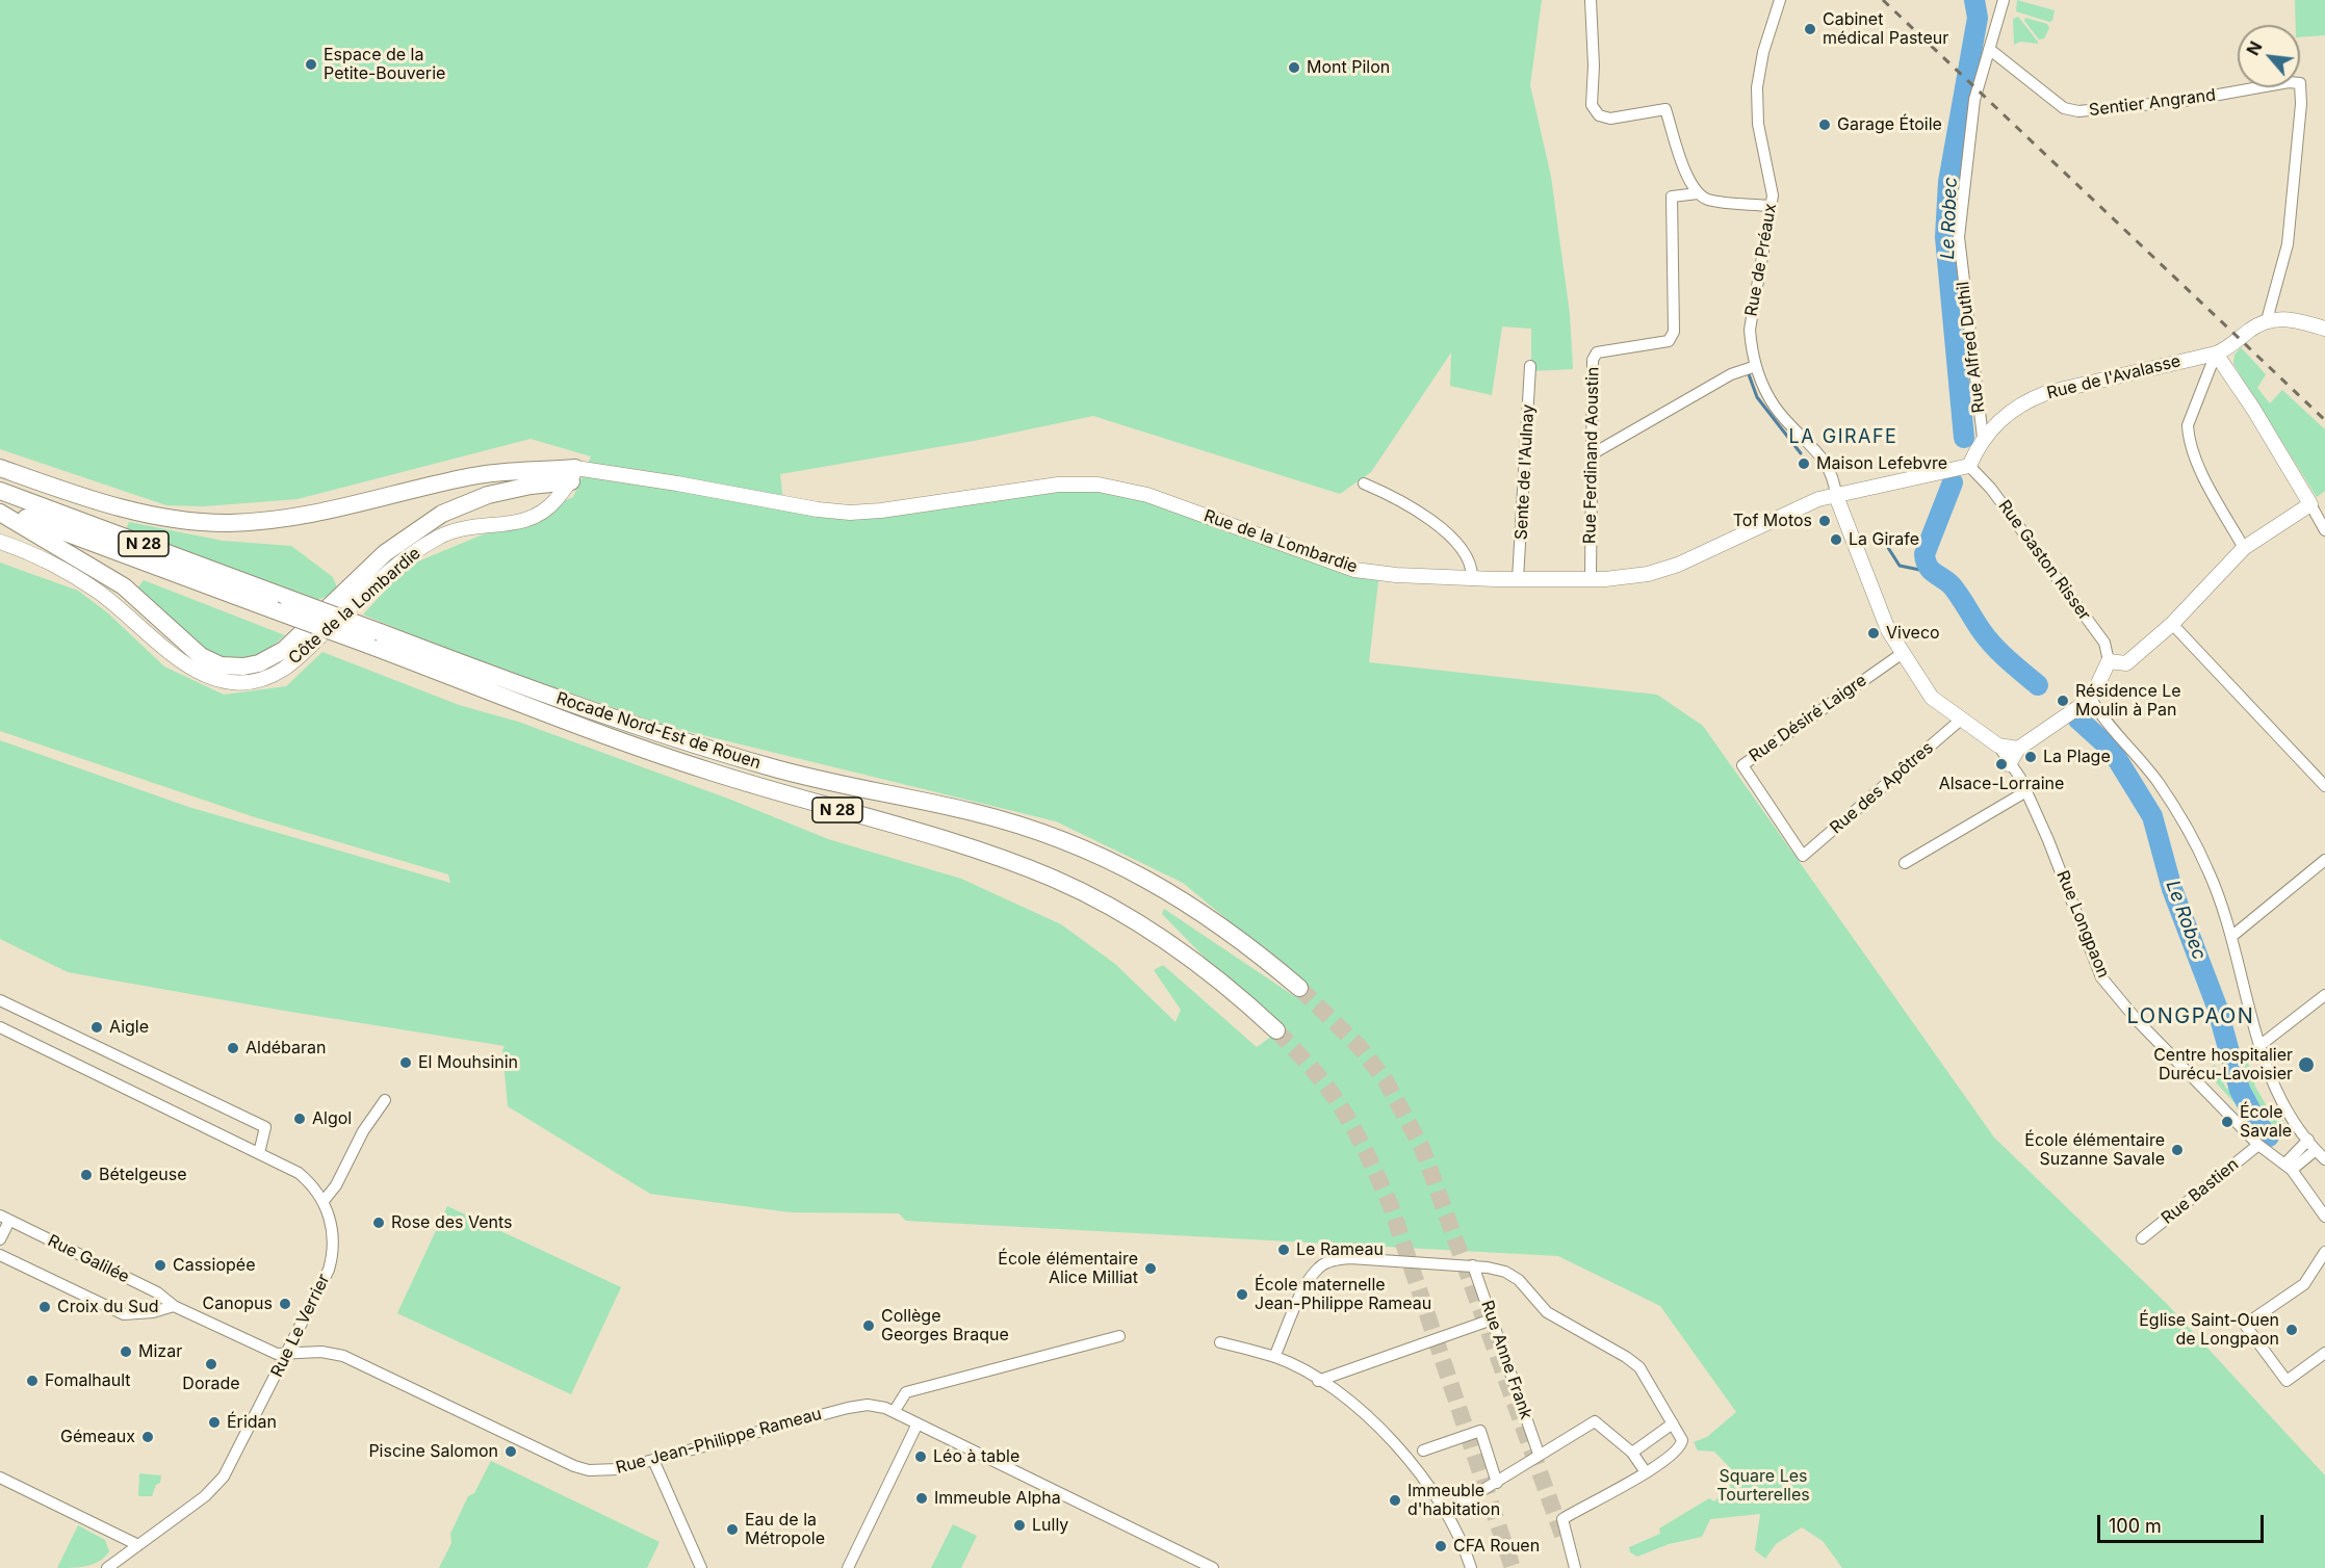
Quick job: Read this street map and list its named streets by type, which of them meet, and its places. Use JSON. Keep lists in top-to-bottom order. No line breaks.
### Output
{"streets":{"highway":["N 28","Rocade Nord-Est de Rouen"],"main road":["Rue de l'Avalasse","Rue de la Lombardie","Côte de la Lombardie"],"street":["Sentier Angrand","Rue de Préaux","Rue Alfred Duthil","Rue Ferdinand Aoustin","Sente de l'Aulnay","Rue Gaston Risser","Rue Désiré Laigre","Rue des Apôtres","Rue Longpaon","Rue Bastien","Rue Galilée","Rue Le Verrier","Rue Anne Frank","Rue Jean-Philippe Rameau"]},"crossings":[["Sentier Angrand","Rue Alfred Duthil"],["Rue de Préaux","Rue de la Lombardie"],["Rue Alfred Duthil","Rue de l'Avalasse"],["Rue de l'Avalasse","Rue de la Lombardie"],["Rue de l'Avalasse","Rue Gaston Risser"],["Rue Ferdinand Aoustin","Rue de la Lombardie"],["Sente de l'Aulnay","Rue de la Lombardie"],["Rue de la Lombardie","Rue Gaston Risser"],["Rue de la Lombardie","Côte de la Lombardie"],["Rue Désiré Laigre","Rue des Apôtres"],["Rue Longpaon","Rue Bastien"],["Rue Galilée","Rue Le Verrier"],["Rue Galilée","Rue Jean-Philippe Rameau"],["Rue Le Verrier","Rue Jean-Philippe Rameau"]],"districts":["LA GIRAFE","LONGPAON"],"water":["Le Robec"],"parks":["Square Les Tourterelles"],"places":["Cabinet médical Pasteur","Espace de la Petite-Bouverie","Mont Pilon","Garage Étoile","Maison Lefebvre","Tof Motos","La Girafe","Viveco","Résidence Le Moulin à Pan","La Plage","Alsace-Lorraine","Aigle","Aldébaran","El Mouhsinin","Centre hospitalier Durécu-Lavoisier","Algol","École Savale","École élémentaire Suzanne Savale","Bételgeuse","Rose des Vents","Le Rameau","Cassiopée","École élémentaire Alice Milliat","École maternelle Jean-Philippe Rameau","Canopus","Croix du Sud","Collège Georges Braque","Église Saint-Ouen de Longpaon","Mizar","Dorade","Fomalhault","Éridan","Gémeaux","Piscine Salomon","Léo à table","Immeuble Alpha","Immeuble d'habitation","Lully","Eau de la Métropole","CFA Rouen"],"scale_bar":"100 m","north":"top left"}
